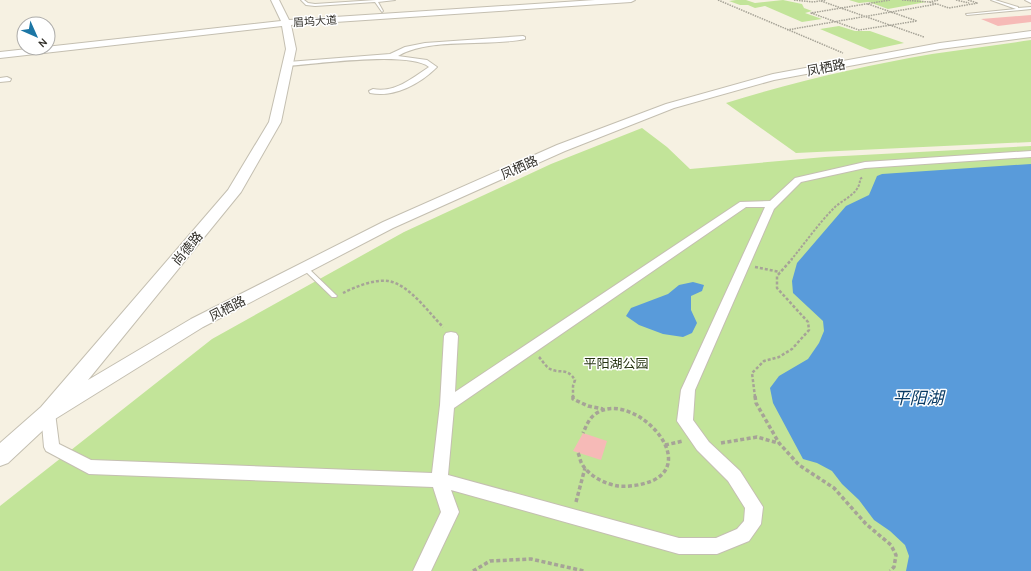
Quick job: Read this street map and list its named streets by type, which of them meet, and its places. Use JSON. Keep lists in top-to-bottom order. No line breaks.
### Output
{"streets":{"street":["眉坞大道","凤栖路","尚德路"]},"crossings":[["眉坞大道","尚德路"],["凤栖路","尚德路"]],"water":["平阳湖"],"parks":["平阳湖公园"],"north":"bottom right"}
